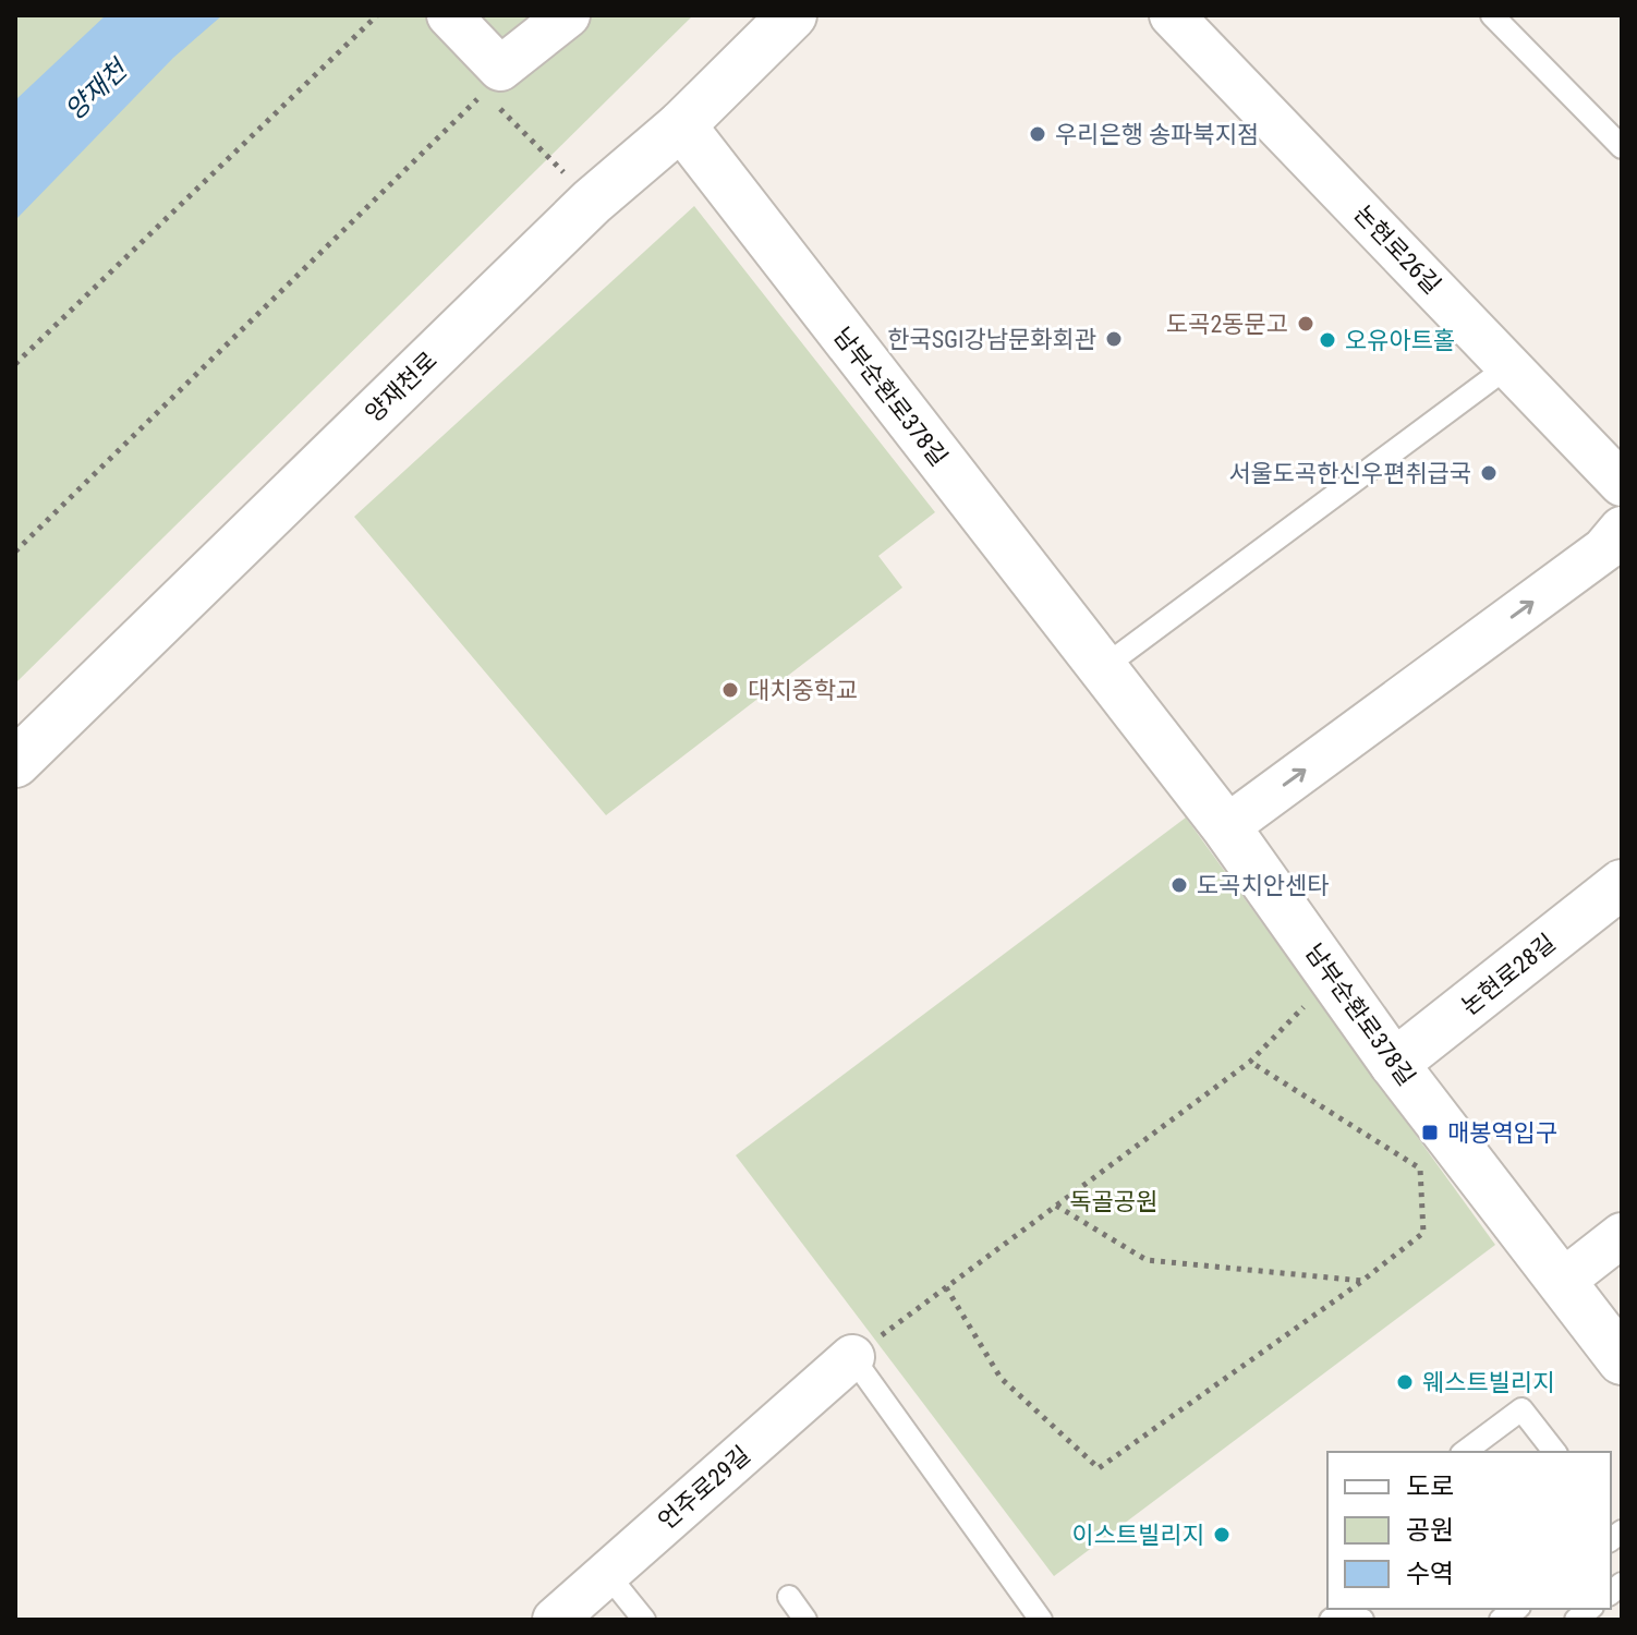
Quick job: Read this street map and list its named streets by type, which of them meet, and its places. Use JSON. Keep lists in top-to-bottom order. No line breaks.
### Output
{"streets":{"street":["논현로26길","양재천로","남부순환로378길","논현로28길","언주로29길"]},"crossings":[["양재천로","남부순환로378길"],["남부순환로378길","논현로28길"]],"water":["양재천"],"parks":["독골공원"],"places":{"other":["우리은행 송파북지점","도곡2동문고","한국SGI강남문화회관","오유아트홀","서울도곡한신우편취급국","대치중학교","도곡치안센타","웨스트빌리지","이스트빌리지"],"transit":["매봉역입구"]},"legend":["도로","공원","수역"]}
